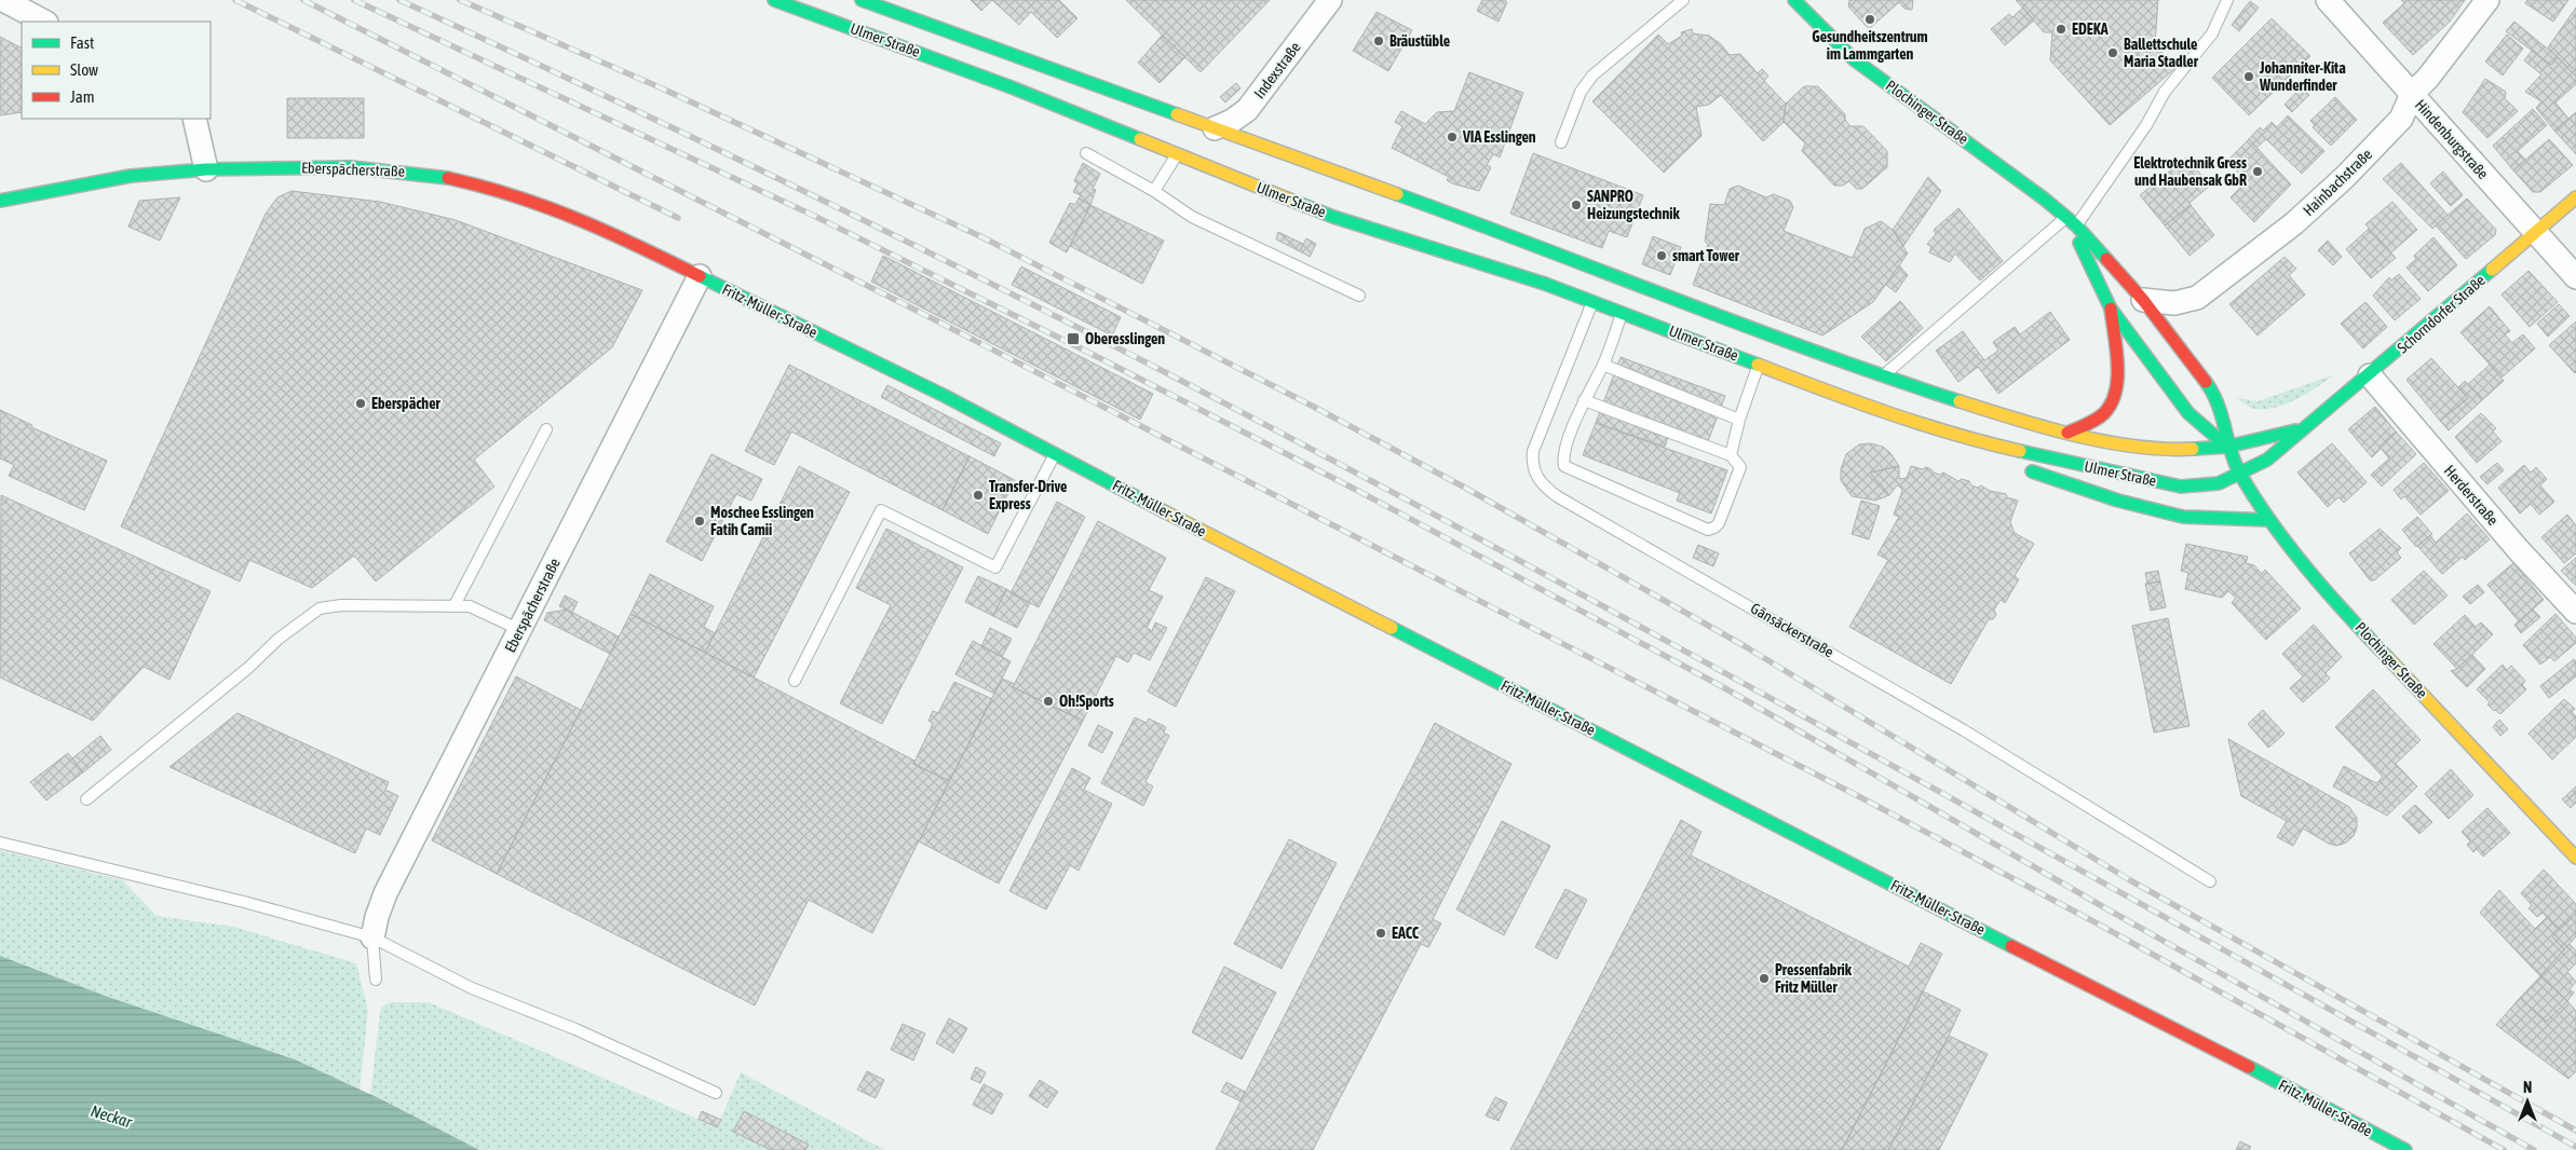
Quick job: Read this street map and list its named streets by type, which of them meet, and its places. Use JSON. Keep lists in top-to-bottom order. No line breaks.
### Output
{"streets":{"main road":["Ulmer Straße","Plochinger Straße","Eberspächerstraße","Fritz-Müller-Straße","Schorndorfer Straße"],"street":["Indexstraße","Hindenburgstraße","Hainbachstraße","Herderstraße"],"lane":["Gänsäckerstraße"]},"crossings":[["Ulmer Straße","Indexstraße"],["Ulmer Straße","Plochinger Straße"],["Ulmer Straße","Schorndorfer Straße"],["Ulmer Straße","Gänsäckerstraße"],["Plochinger Straße","Hainbachstraße"],["Plochinger Straße","Schorndorfer Straße"],["Hindenburgstraße","Hainbachstraße"],["Hindenburgstraße","Schorndorfer Straße"],["Eberspächerstraße","Fritz-Müller-Straße"],["Schorndorfer Straße","Herderstraße"]],"water":["Neckar"],"places":{"other":["Gesundheitszentrum im Lammgarten","EDEKA","Bräustüble","Ballettschule Maria Stadler","Johanniter-Kita Wunderfinder","VIA Esslingen","Elektrotechnik Gress und Haubensak GbR","SANPRO Heizungstechnik","smart Tower","Eberspächer","Transfer-Drive Express","Moschee Esslingen Fatih Camii","Oh!Sports","EACC","Pressenfabrik Fritz Müller"],"transit":["Oberesslingen"]},"legend":["Fast","Slow","Jam"],"north":"top"}
